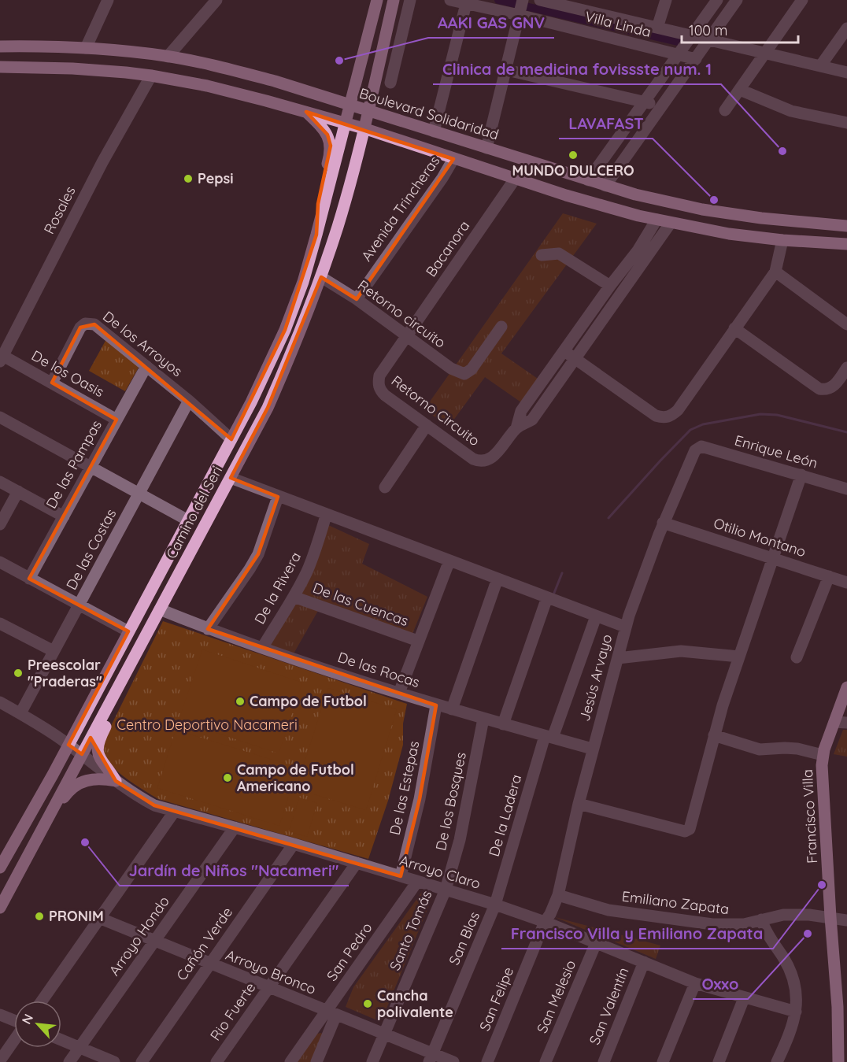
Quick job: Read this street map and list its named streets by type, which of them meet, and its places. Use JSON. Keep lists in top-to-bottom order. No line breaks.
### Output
{"streets":{"main road":["Boulevard Solidaridad","Camino del Seri","Francisco Villa"],"street":["Villa Linda","Avenida Trincheras","Rosales","Bacanora","Retorno circuito","De los Arroyos","De los Oasis","Retorno Circuito","Enrique León","De las Pampas","Otilio Montano","De las Costas","De la Rivera","De las Cuencas","De las Rocas","Jesús Arvayo","De las Estepas","De los Bosques","De la Ladera","Arroyo Claro","Emiliano Zapata","Santo Tomás","Arroyo Hondo","San Blas","Cañón Verde","San Pedro","Arroyo Bronco","San Melesio","San Felipe","San Valentín","Rio Fuerte"]},"crossings":[["Boulevard Solidaridad","Camino del Seri"],["Avenida Trincheras","Retorno circuito"],["Rosales","De los Oasis"],["Bacanora","Retorno circuito"],["Bacanora","Retorno Circuito"],["Retorno circuito","Retorno Circuito"],["Retorno circuito","Camino del Seri"],["De los Arroyos","De los Oasis"],["De los Arroyos","De las Pampas"],["De los Arroyos","Camino del Seri"],["De los Arroyos","De las Costas"],["De los Oasis","De las Pampas"],["Enrique León","Jesús Arvayo"],["Camino del Seri","De las Rocas"],["Camino del Seri","Arroyo Claro"],["Otilio Montano","Jesús Arvayo"],["De las Costas","Arroyo Claro"],["De la Rivera","De las Cuencas"],["De la Rivera","De las Rocas"],["De las Rocas","Jesús Arvayo"],["De las Rocas","De las Estepas"],["De las Rocas","De los Bosques"],["De las Rocas","De la Ladera"],["Jesús Arvayo","Arroyo Claro"],["Jesús Arvayo","Emiliano Zapata"],["Jesús Arvayo","San Felipe"],["De las Estepas","Arroyo Claro"],["De los Bosques","Arroyo Claro"],["De los Bosques","Santo Tomás"],["De la Ladera","Arroyo Claro"],["De la Ladera","San Blas"],["Francisco Villa","Emiliano Zapata"],["Arroyo Claro","Santo Tomás"],["Arroyo Claro","Arroyo Hondo"],["Arroyo Claro","San Blas"],["Arroyo Claro","Cañón Verde"],["Arroyo Claro","San Pedro"],["Arroyo Claro","San Melesio"],["Arroyo Claro","San Felipe"],["Arroyo Claro","San Valentín"],["Arroyo Claro","Rio Fuerte"],["Santo Tomás","Arroyo Bronco"],["Arroyo Hondo","Arroyo Bronco"],["San Blas","Arroyo Bronco"],["Cañón Verde","Arroyo Bronco"],["San Pedro","Arroyo Bronco"],["Arroyo Bronco","Rio Fuerte"]],"parks":["Centro Deportivo Nacameri"],"places":["AAKI GAS GNV","Clinica de medicina fovissste num. 1","MUNDO DULCERO","Pepsi","LAVAFAST","Preescolar \"Praderas\"","Campo de Futbol","Campo de Futbol Americano","Jardín de Niños \"Nacameri\"","Francisco Villa y Emiliano Zapata","PRONIM","Oxxo","Cancha polivalente"],"scale_bar":"100 m","north":"top left"}
